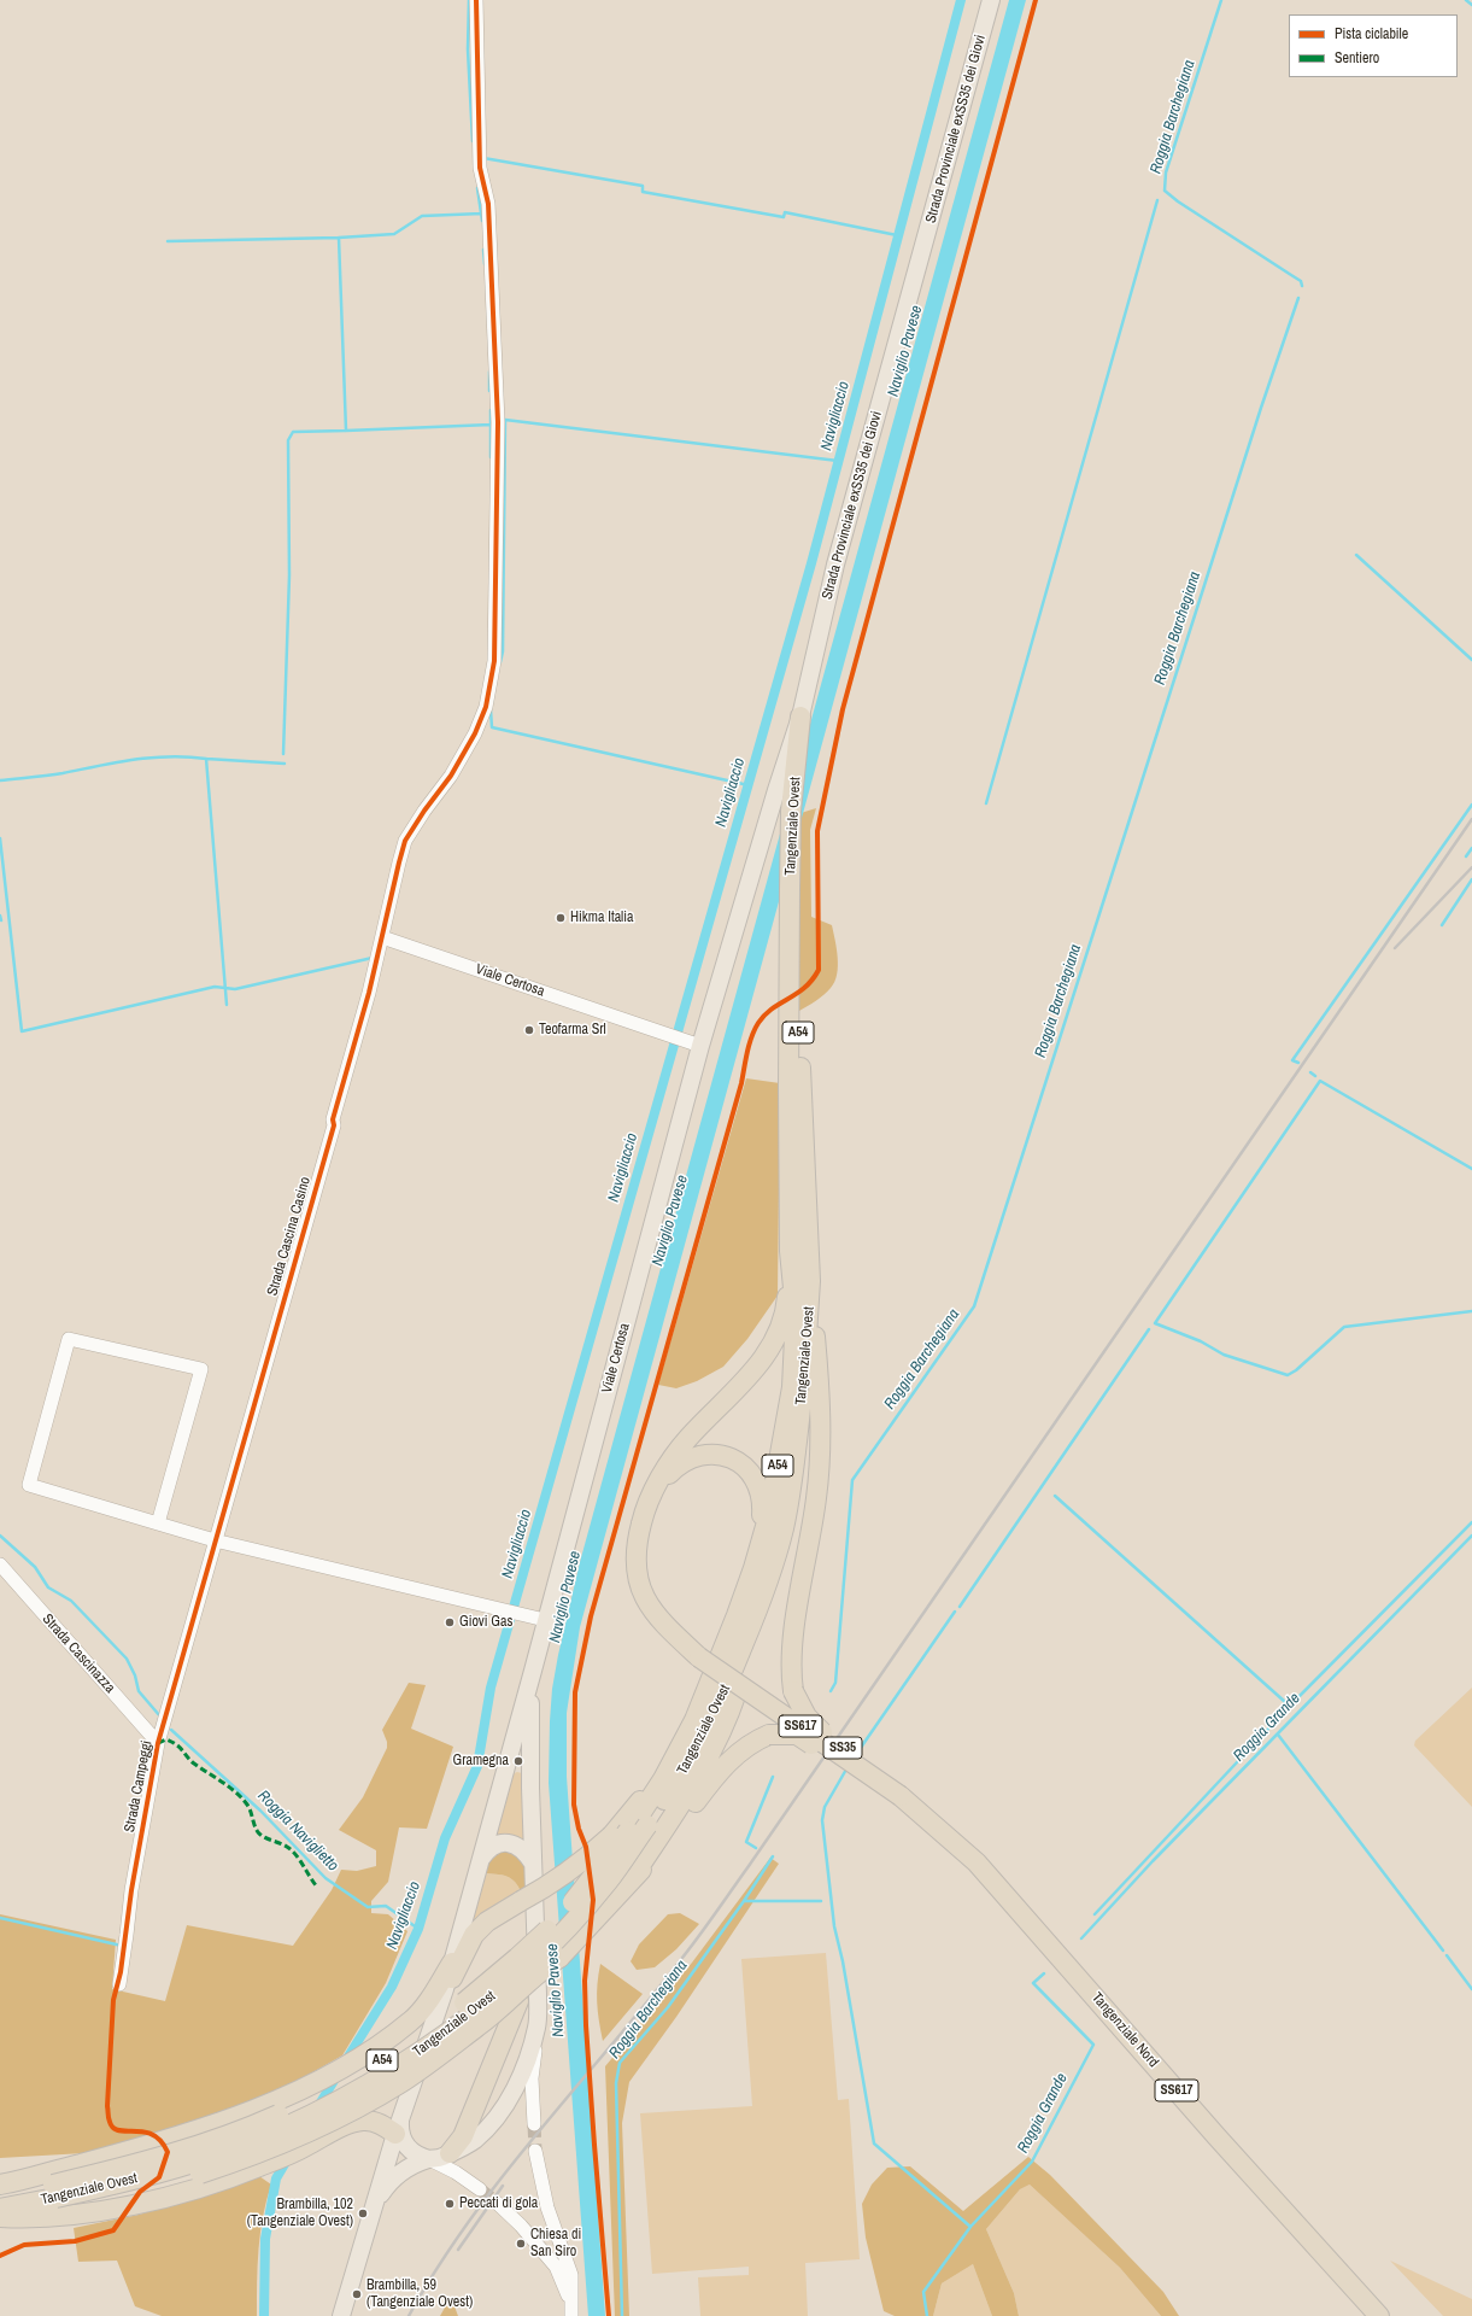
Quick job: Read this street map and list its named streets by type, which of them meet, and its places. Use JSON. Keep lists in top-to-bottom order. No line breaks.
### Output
{"streets":{"highway":["Strada Provinciale exSS35 dei Giovi","Tangenziale Ovest","A54","SS617","SS35","Tangenziale Nord"],"main road":["Viale Certosa"],"street":["Strada Cascina Casino","Strada Cascinazza","Strada Campeggi"]},"crossings":[["Strada Provinciale exSS35 dei Giovi","Tangenziale Ovest"],["Strada Provinciale exSS35 dei Giovi","Viale Certosa"],["Tangenziale Ovest","SS617"],["Tangenziale Ovest","SS35"],["Viale Certosa","Strada Cascina Casino"],["Strada Cascina Casino","Strada Campeggi"],["Strada Cascinazza","Strada Campeggi"],["SS617","SS35"],["SS617","Tangenziale Nord"],["SS35","Tangenziale Nord"]],"water":["Roggia Barchegiana","Naviglio Pavese","Navigliaccio","Roggia Grande","Roggia Naviglietto"],"places":["Hikma Italia","Teofarma Srl","Giovi Gas","Gramegna","Peccati di gola","Brambilla, 102 (Tangenziale Ovest)","Chiesa di San Siro","Brambilla, 59 (Tangenziale Ovest)"],"legend":["Pista ciclabile","Sentiero"]}
